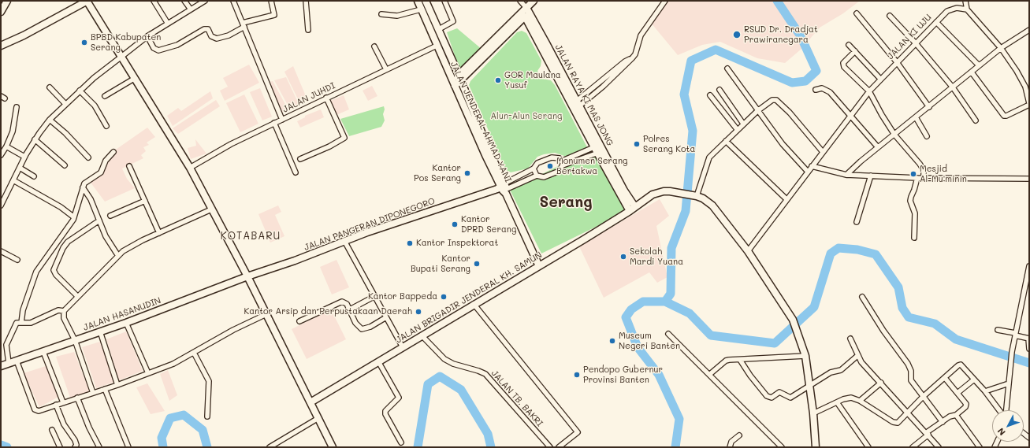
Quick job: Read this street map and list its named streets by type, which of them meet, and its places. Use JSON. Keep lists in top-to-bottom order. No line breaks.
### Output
{"streets":{"main road":["JALAN RAYA KI MAS JONG","JALAN JENDERAL AHMAD YANI","JALAN PANGERAN DIPONEGORO","JALAN BRIGADIR JENDERAL KH. SAMUN","JALAN HASANUDIN"],"street":["JALAN KI UJU","JALAN JUHDI","JALAN TB. BAKRI"]},"crossings":[["JALAN RAYA KI MAS JONG","JALAN BRIGADIR JENDERAL KH. SAMUN"],["JALAN JUHDI","JALAN JENDERAL AHMAD YANI"],["JALAN JENDERAL AHMAD YANI","JALAN PANGERAN DIPONEGORO"],["JALAN JENDERAL AHMAD YANI","JALAN BRIGADIR JENDERAL KH. SAMUN"],["JALAN PANGERAN DIPONEGORO","JALAN HASANUDIN"],["JALAN BRIGADIR JENDERAL KH. SAMUN","JALAN TB. BAKRI"]],"districts":["Serang","KOTABARU"],"parks":["Alun-Alun Serang"],"places":["RSUD Dr. Dradjat Prawiranegara","BPBD Kabupaten Serang","GOR Maulana Yusuf","Polres Serang Kota","Monumen Serang Bertakwa","Kantor Pos Serang","Mesjid Al-Mu'minin","Kantor DPRD Serang","Kantor Inspektorat","Sekolah Mardi Yuana","Kantor Bupati Serang","Kantor Bappeda","Kantor Arsip dan Perpustakaan Daerah","Museum Negeri Banten","Pendopo Gubernur Provinsi Banten"],"north":"bottom left"}
